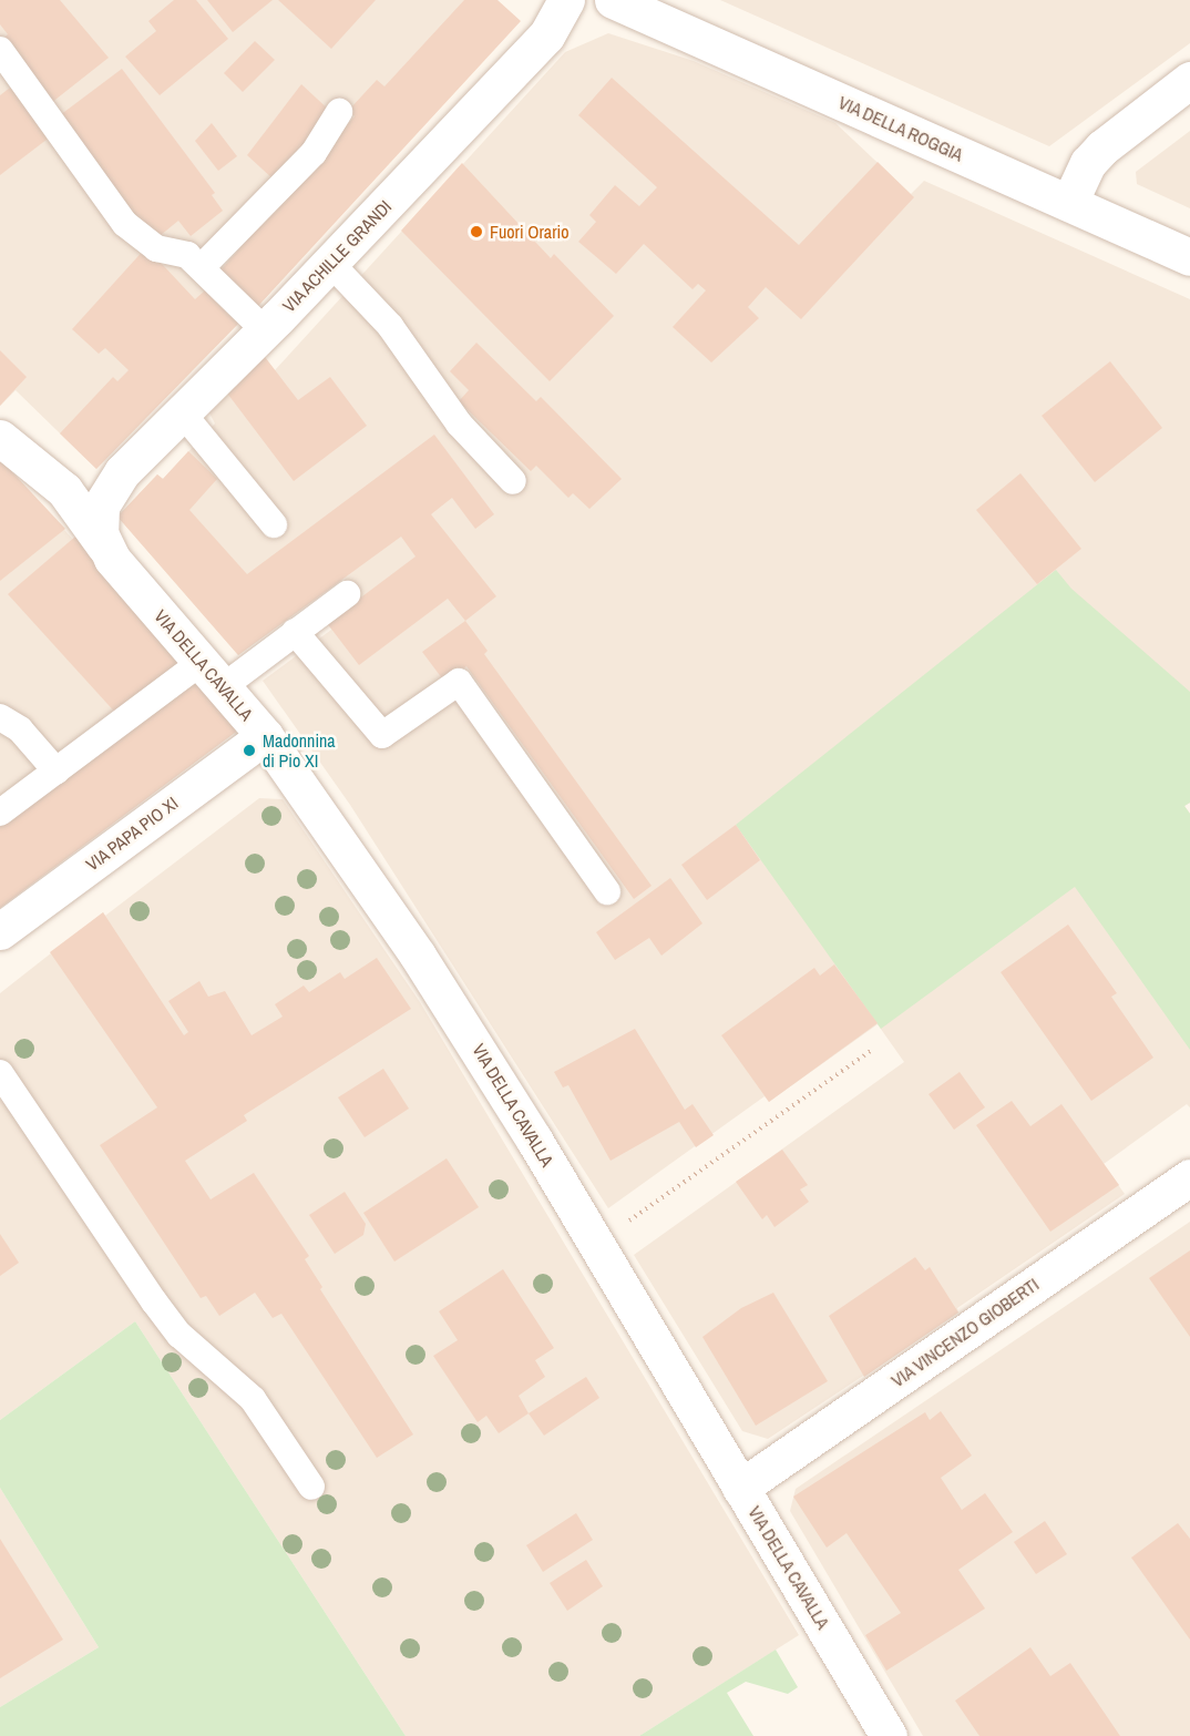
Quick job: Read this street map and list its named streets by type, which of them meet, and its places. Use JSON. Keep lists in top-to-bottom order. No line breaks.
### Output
{"streets":{"street":["VIA DELLA ROGGIA","VIA ACHILLE GRANDI","VIA DELLA CAVALLA","VIA PAPA PIO XI","VIA VINCENZO GIOBERTI"]},"crossings":[["VIA DELLA CAVALLA","VIA PAPA PIO XI"],["VIA DELLA CAVALLA","VIA VINCENZO GIOBERTI"]],"places":["Fuori Orario","Madonnina di Pio XI"]}
